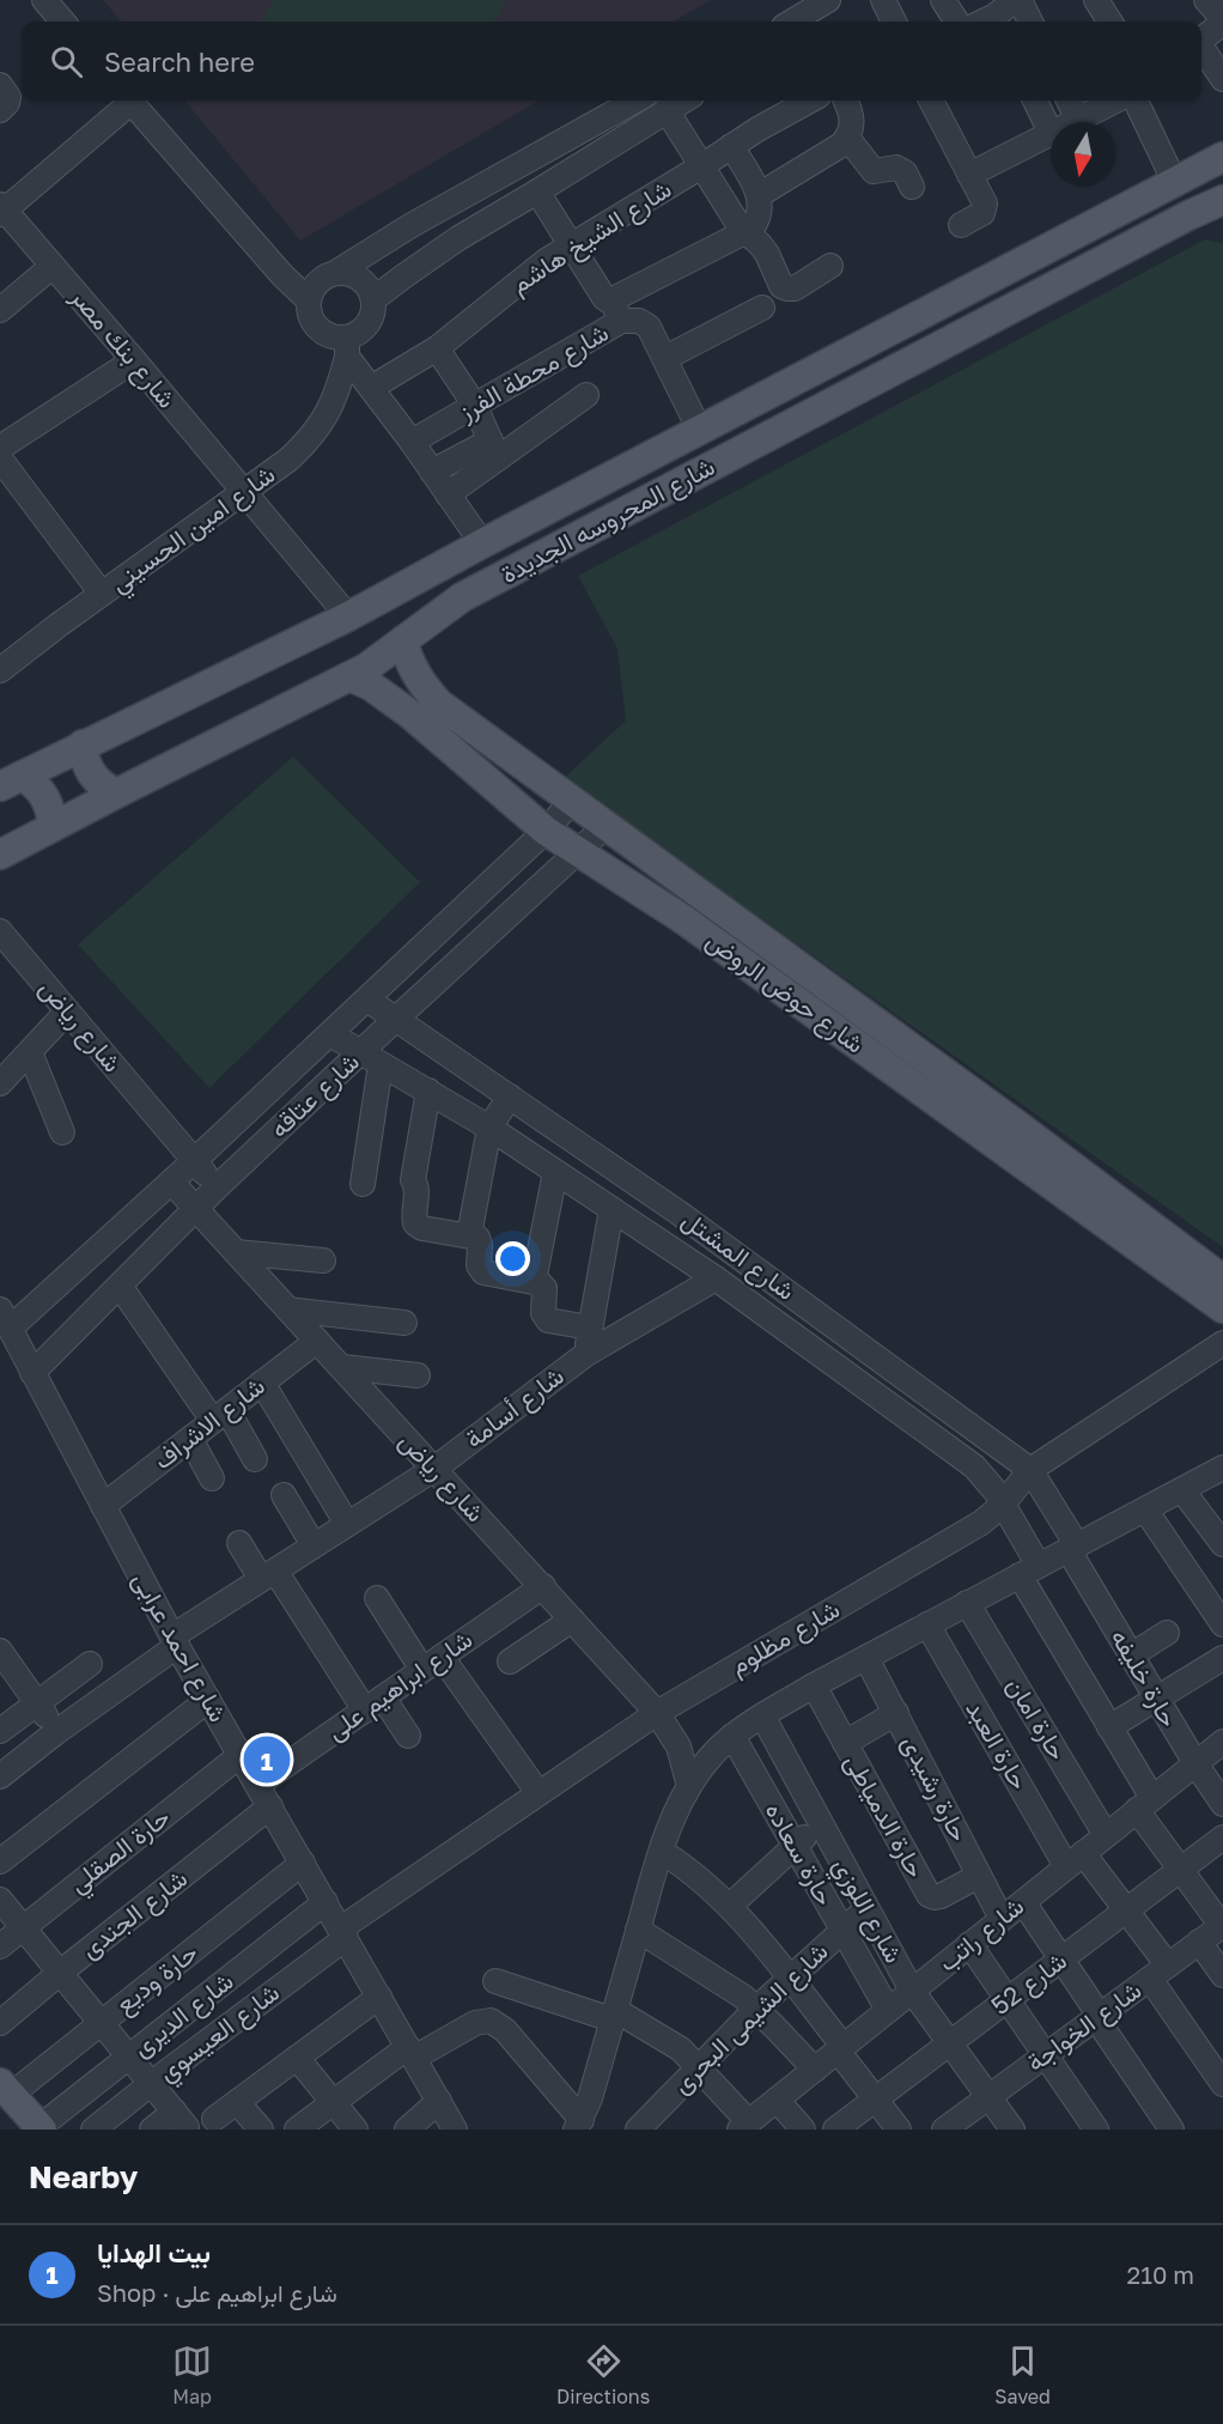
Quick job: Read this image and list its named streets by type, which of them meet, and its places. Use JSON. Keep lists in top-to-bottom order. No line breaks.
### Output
{"streets":{"main road":["شارع المحروسه الجديدة","شارع حوض الروض"],"street":["شارع الشيخ هاشم","شارع بنك مصر","شارع محطة الفرز","شارع امين الحسيني","شارع رياض","شارع عتاقه","شارع المشتل","شارع أسامة","شارع الاشراف","شارع مظلوم","شارع احمد عرابى","حارة خليفه","شارع ابراهيم على","حارة امان","حارة العبد","حارة رشيدى","حارة الدمياطى","حارة الصقلي","حارة سعاده","شارع اللوزي","شارع الجندى","شارع راتب","حارة وديع","شارع 52","شارع الديرى","شارع الشيمى البحرى","شارع الخواجة","شارع العيسوي"]},"crossings":[["شارع بنك مصر","شارع المحروسه الجديدة"],["شارع بنك مصر","شارع امين الحسيني"],["شارع المحروسه الجديدة","شارع حوض الروض"],["شارع حوض الروض","شارع عتاقه"],["شارع رياض","شارع عتاقه"],["شارع رياض","شارع أسامة"],["شارع رياض","شارع الاشراف"],["شارع رياض","شارع مظلوم"],["شارع رياض","شارع ابراهيم على"],["شارع عتاقه","شارع المشتل"],["شارع عتاقه","شارع احمد عرابى"],["شارع المشتل","شارع أسامة"],["شارع المشتل","شارع مظلوم"],["شارع المشتل","حارة خليفه"],["شارع المشتل","شارع راتب"],["شارع المشتل","شارع 52"],["شارع المشتل","شارع الخواجة"],["شارع أسامة","شارع احمد عرابى"],["شارع الاشراف","شارع احمد عرابى"],["شارع مظلوم","شارع احمد عرابى"],["شارع مظلوم","شارع العيسوي"],["شارع احمد عرابى","شارع ابراهيم على"],["شارع احمد عرابى","حارة الصقلي"],["شارع احمد عرابى","شارع الجندى"],["شارع احمد عرابى","حارة وديع"],["شارع احمد عرابى","شارع الديرى"],["شارع احمد عرابى","شارع العيسوي"],["حارة خليفه","شارع راتب"],["حارة امان","شارع راتب"],["حارة العبد","شارع راتب"],["حارة العبد","شارع 52"],["حارة العبد","شارع الخواجة"],["حارة رشيدى","حارة الدمياطى"],["حارة رشيدى","شارع راتب"],["حارة سعاده","شارع راتب"],["حارة سعاده","شارع الشيمى البحرى"],["شارع اللوزي","شارع راتب"],["شارع اللوزي","شارع 52"],["شارع اللوزي","شارع الشيمى البحرى"],["شارع اللوزي","شارع الخواجة"],["حارة وديع","شارع الديرى"]],"north":"bottom","page":{"search":"Search here","pins":"1","heading":"Nearby","list":[{"mark":"1","name":"بيت الهدايا","note":"Shop · شارع ابراهيم على","value":"210 m"}],"nav":["Map","Directions","Saved"]}}
